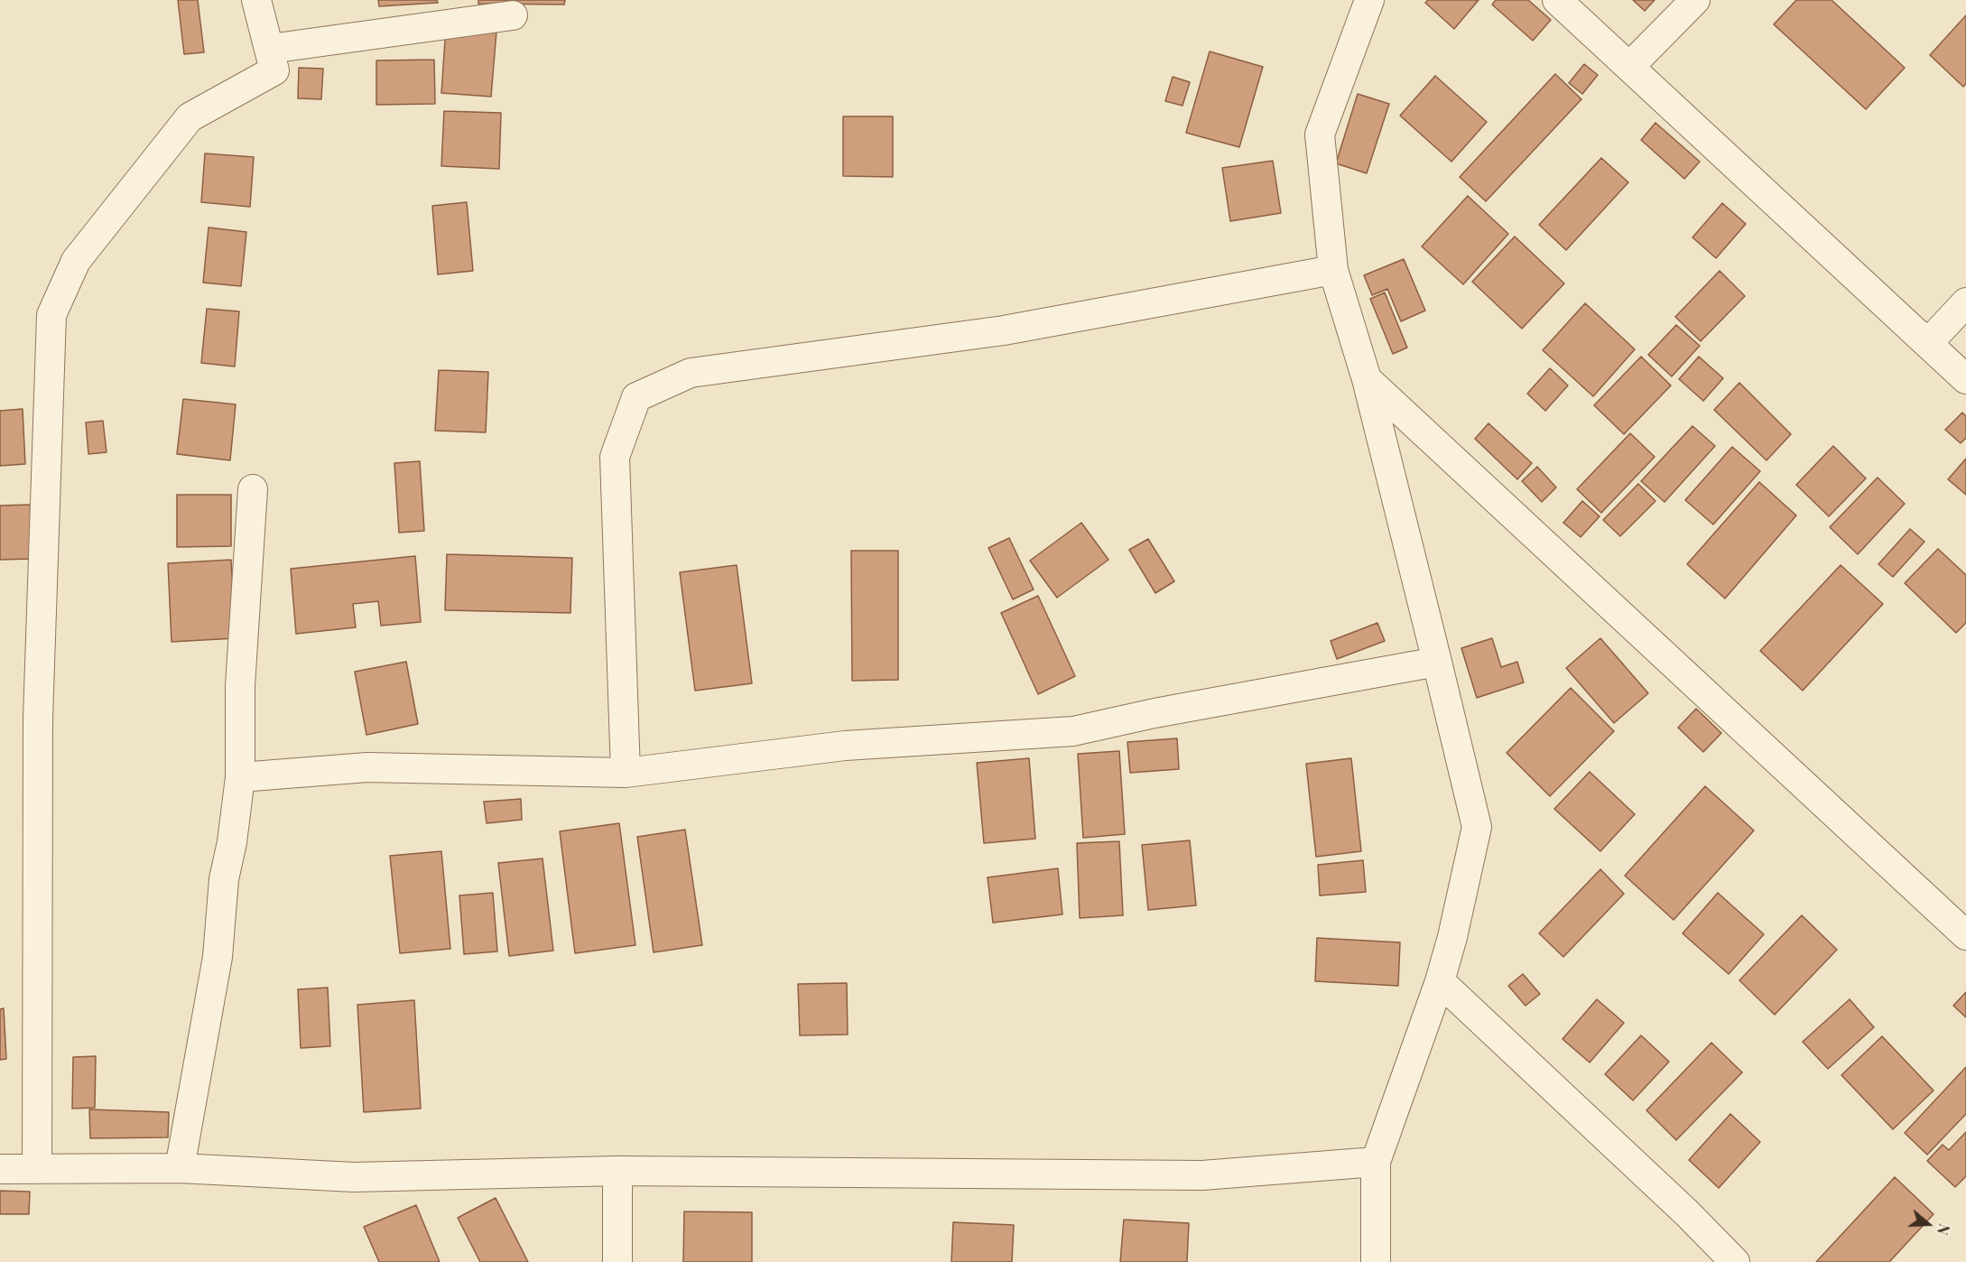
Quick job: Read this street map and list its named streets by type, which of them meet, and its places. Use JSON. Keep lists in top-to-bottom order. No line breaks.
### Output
{"north":"right"}
